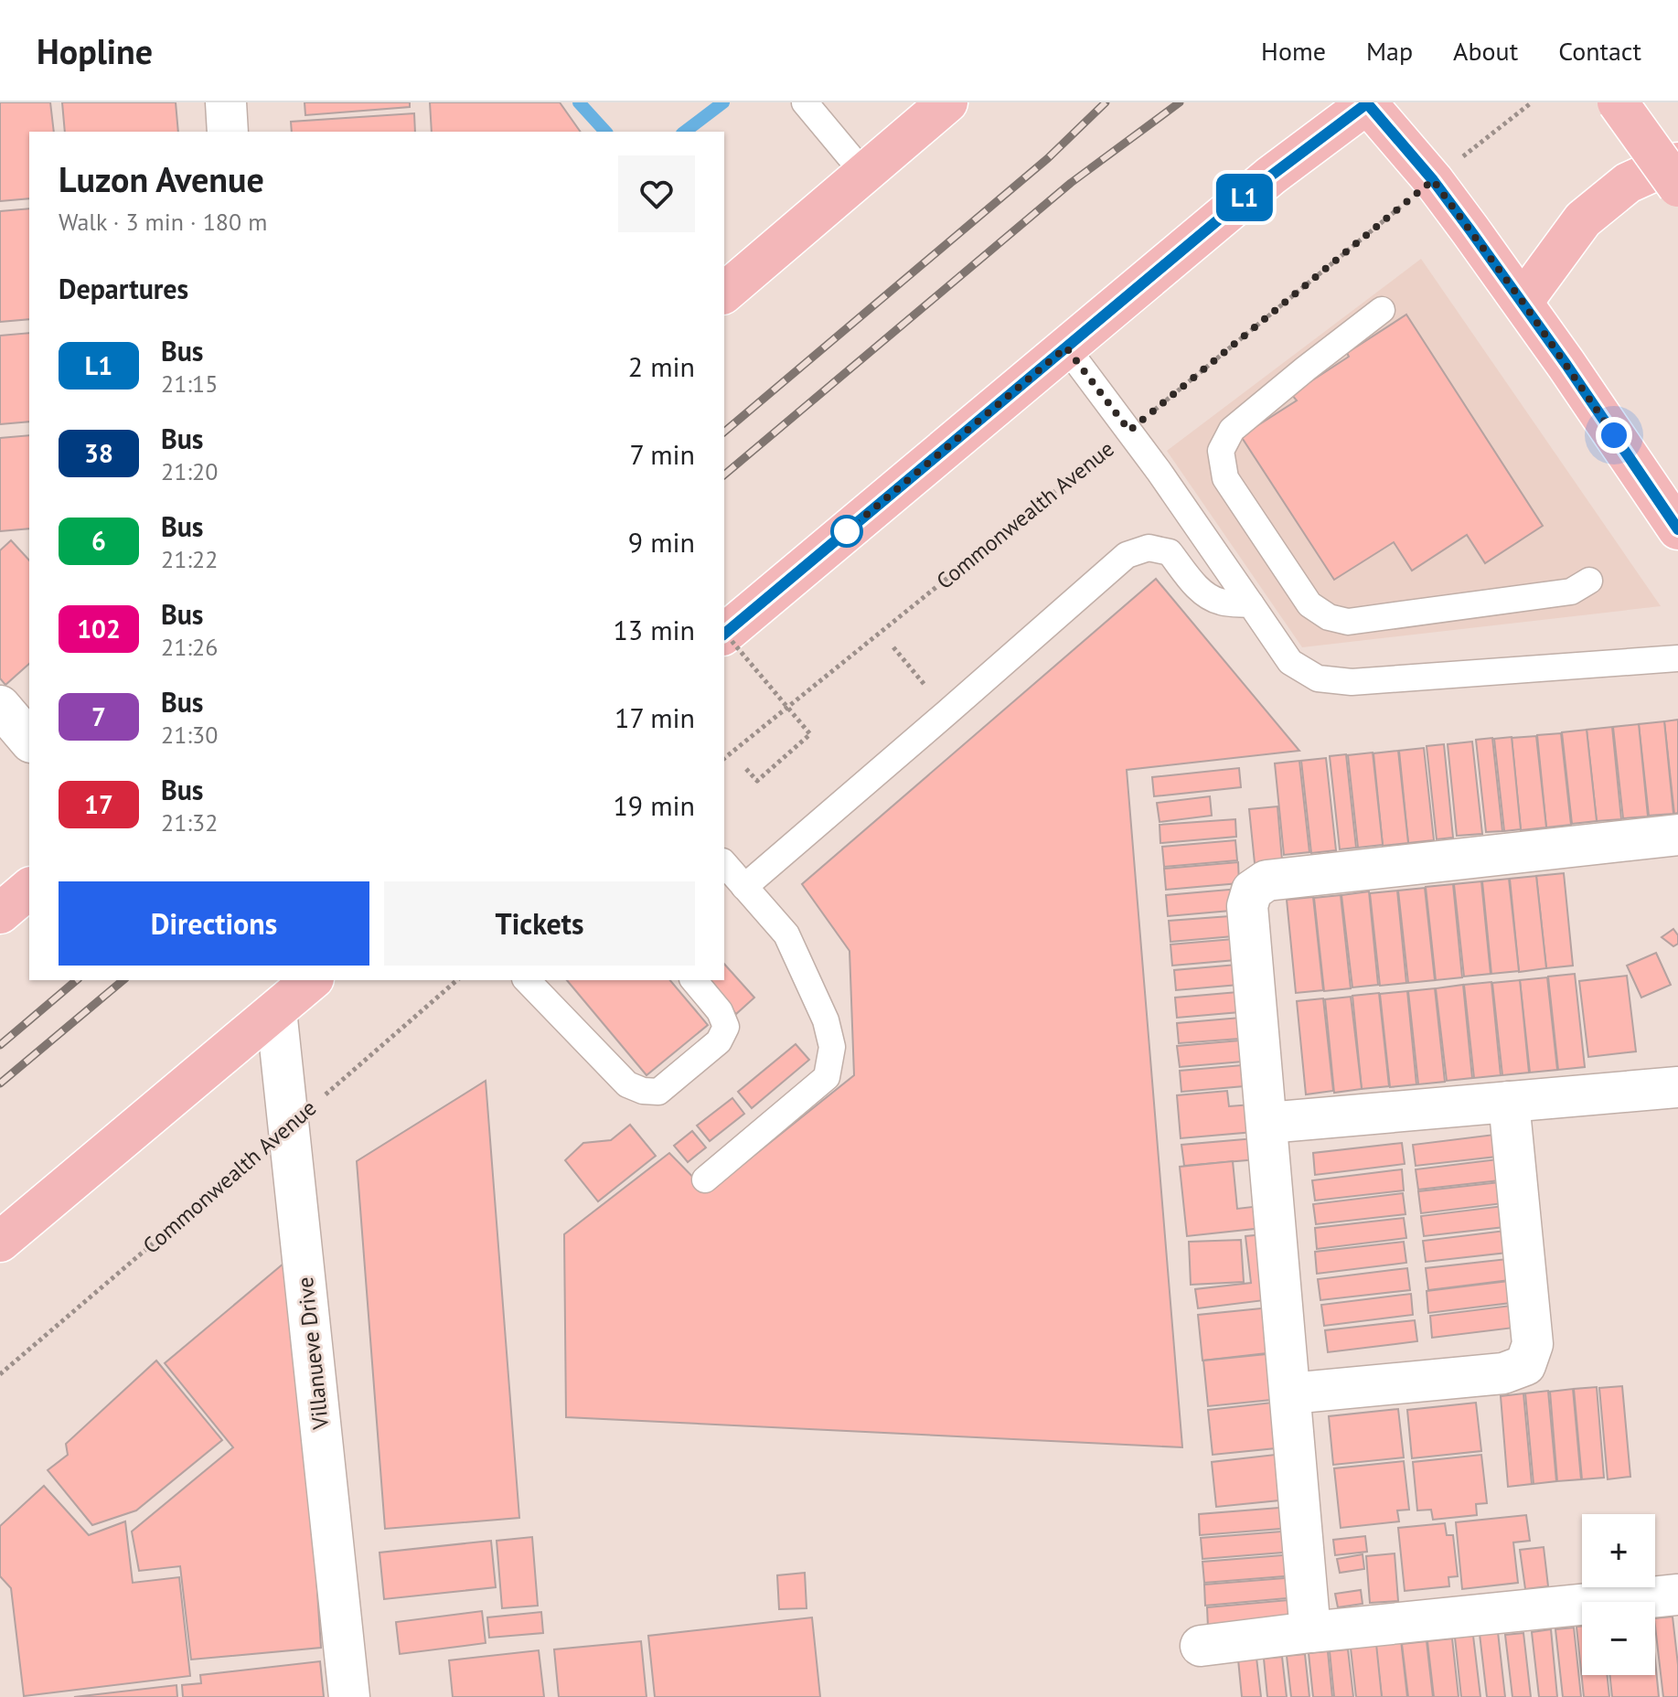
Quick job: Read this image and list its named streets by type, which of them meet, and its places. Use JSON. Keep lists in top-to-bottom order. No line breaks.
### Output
{"streets":{"street":["Villanueve Drive"],"path":["Commonwealth Avenue"]},"crossings":[["Commonwealth Avenue","Villanueve Drive"]],"lines":["bus line L1"],"page":{"header":"Hopline","nav":["Home","Map","About","Contact"],"on_map":"L1","heading":[["Luzon Avenue","Walk · 3 min · 180 m"],"Departures"],"list":[{"mark":"L1","name":"Bus","note":"21:15","value":"2 min"},{"mark":"38","name":"Bus","note":"21:20","value":"7 min"},{"mark":"6","name":"Bus","note":"21:22","value":"9 min"},{"mark":"102","name":"Bus","note":"21:26","value":"13 min"},{"mark":"7","name":"Bus","note":"21:30","value":"17 min"},{"mark":"17","name":"Bus","note":"21:32","value":"19 min"}],"buttons":["Directions","Tickets"],"map_buttons":["+","−"]}}
